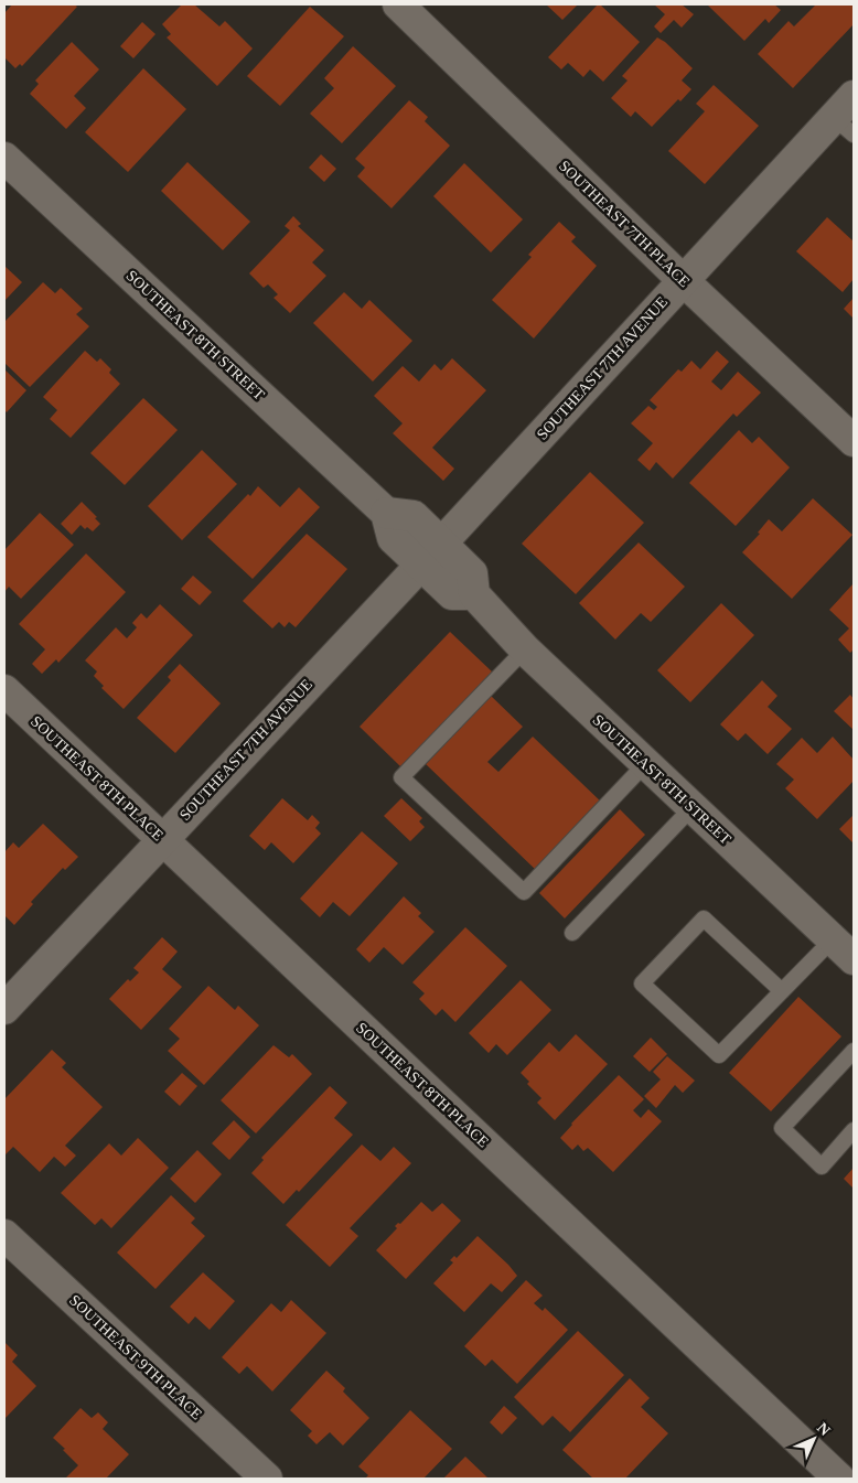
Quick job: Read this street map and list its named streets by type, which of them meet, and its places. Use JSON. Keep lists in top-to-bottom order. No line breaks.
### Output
{"streets":{"street":["SOUTHEAST 7TH PLACE","SOUTHEAST 8TH STREET","SOUTHEAST 7TH AVENUE","SOUTHEAST 8TH PLACE","SOUTHEAST 9TH PLACE"]},"crossings":[["SOUTHEAST 7TH PLACE","SOUTHEAST 7TH AVENUE"],["SOUTHEAST 8TH STREET","SOUTHEAST 7TH AVENUE"],["SOUTHEAST 7TH AVENUE","SOUTHEAST 8TH PLACE"]],"north":"top right"}
